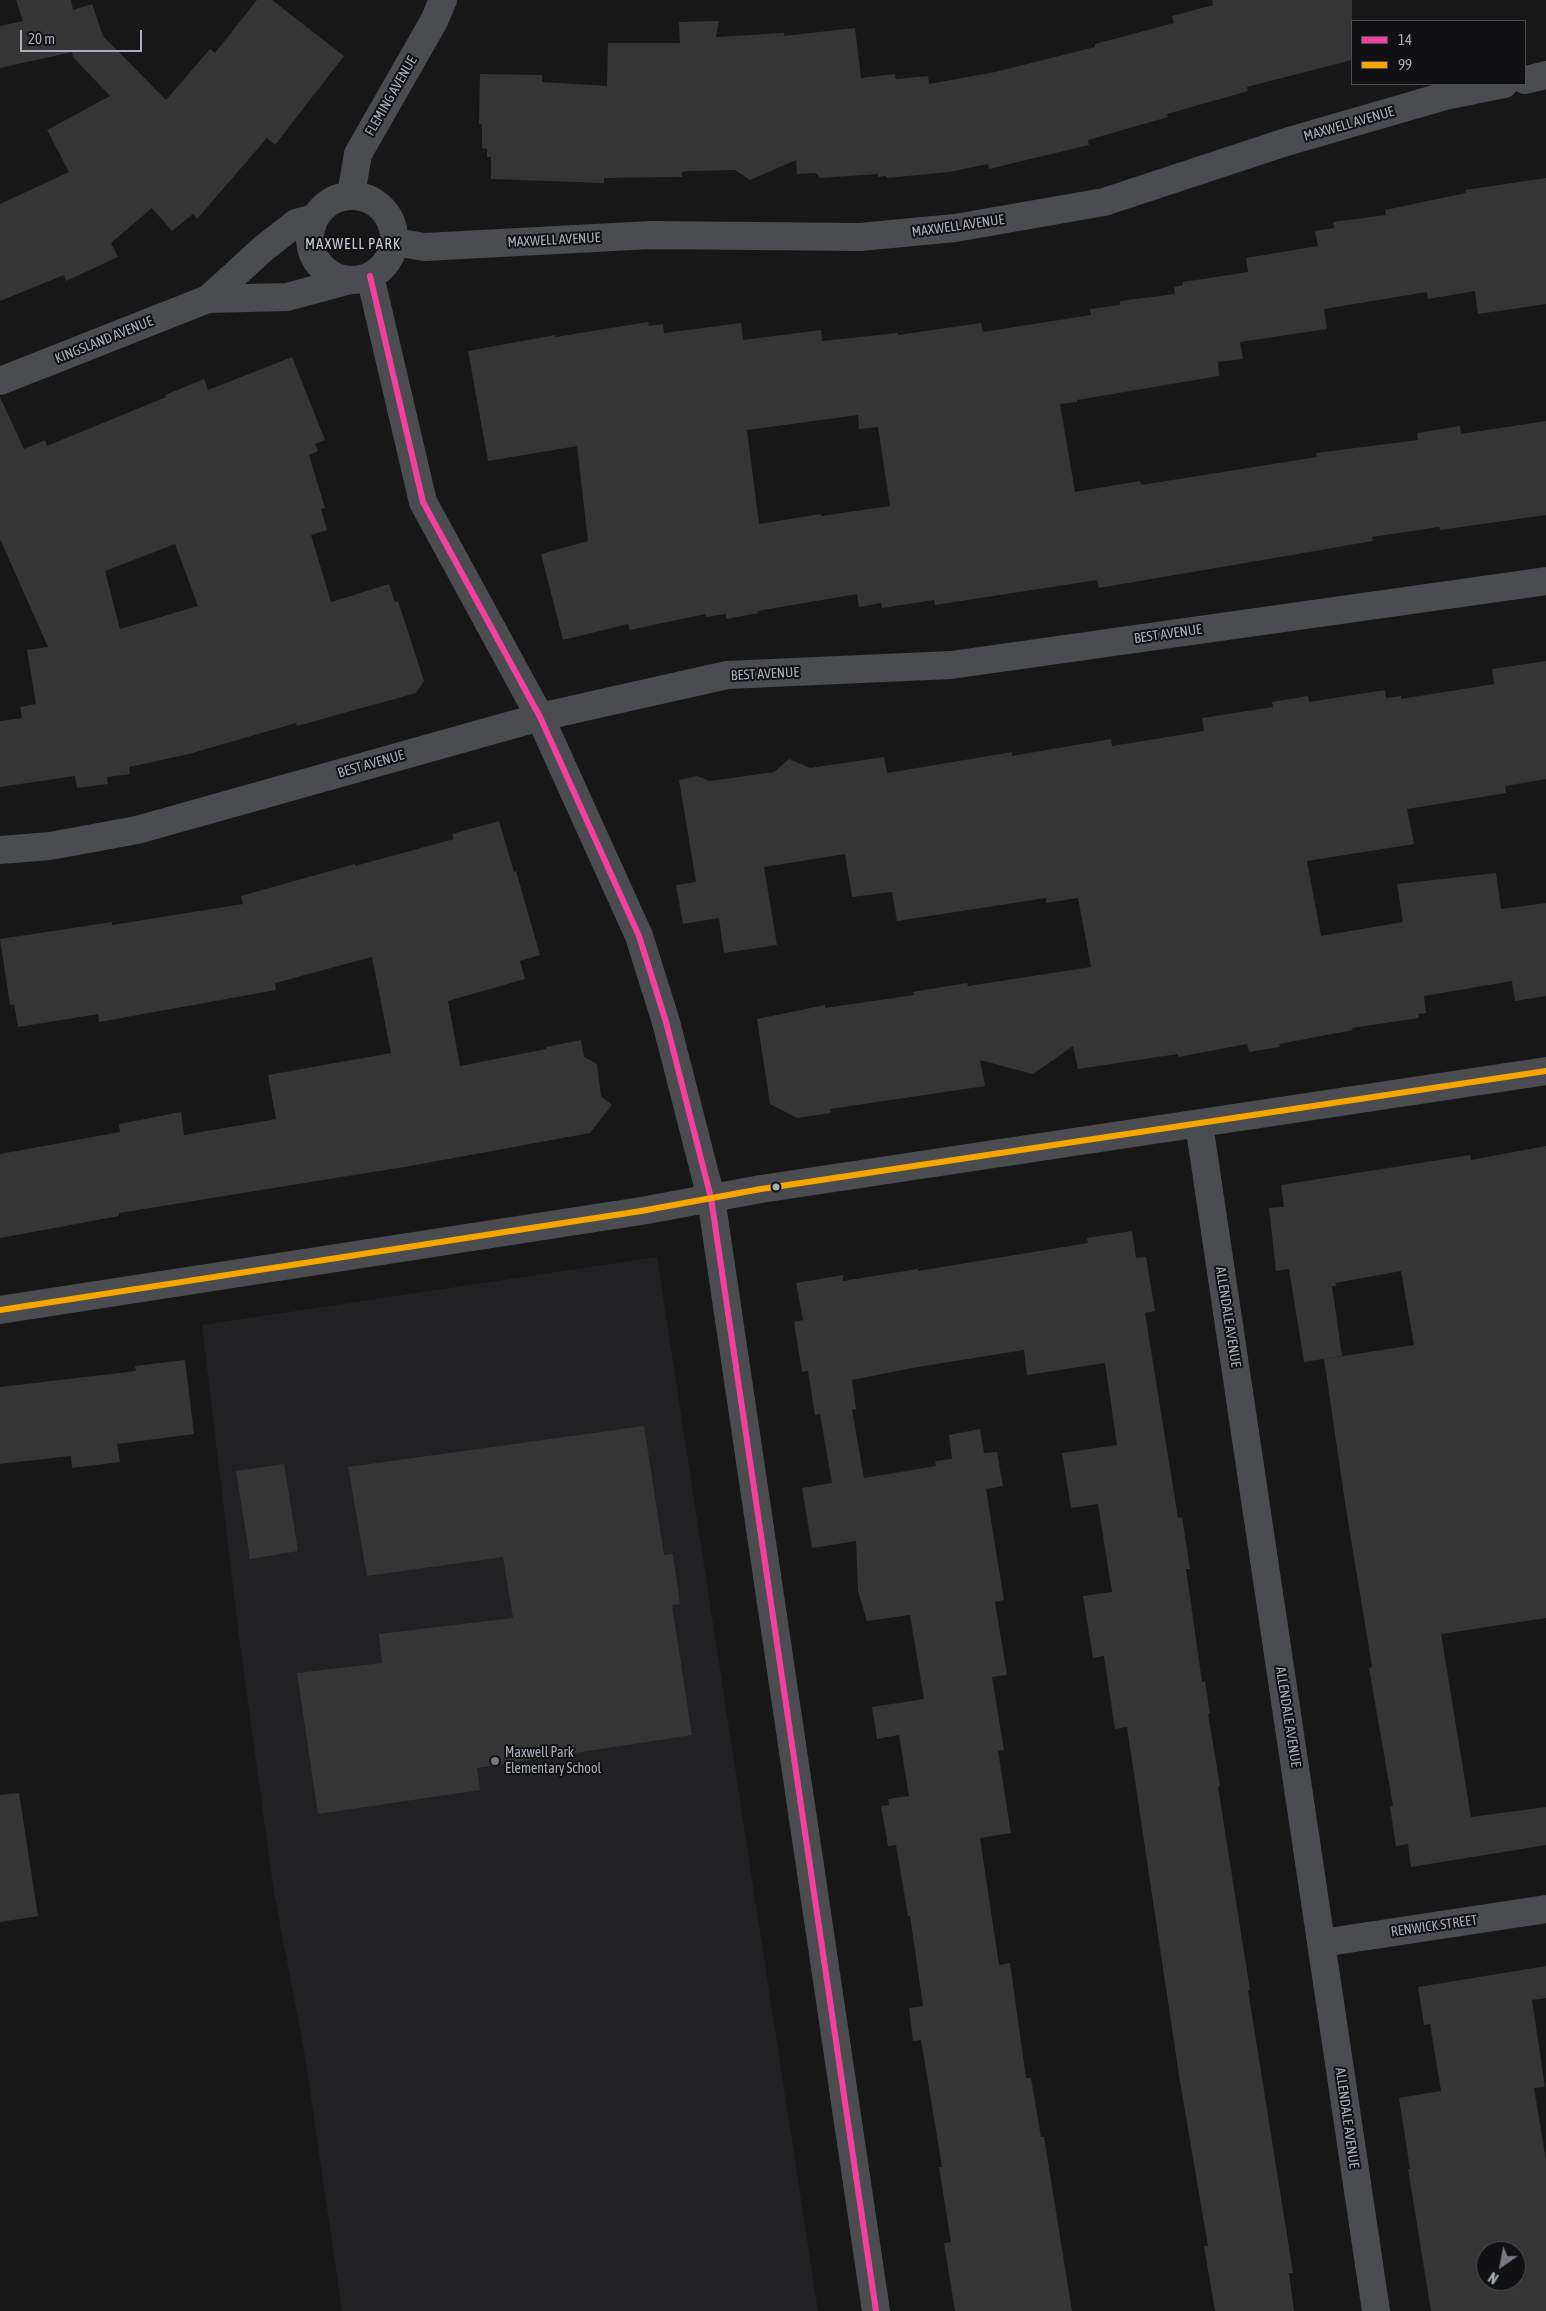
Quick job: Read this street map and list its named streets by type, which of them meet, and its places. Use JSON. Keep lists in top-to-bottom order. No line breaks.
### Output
{"streets":{"street":["FLEMING AVENUE","MAXWELL AVENUE","KINGSLAND AVENUE","BEST AVENUE","ALLENDALE AVENUE","RENWICK STREET"]},"crossings":[["FLEMING AVENUE","MAXWELL AVENUE"],["FLEMING AVENUE","KINGSLAND AVENUE"],["MAXWELL AVENUE","KINGSLAND AVENUE"],["ALLENDALE AVENUE","RENWICK STREET"]],"districts":["MAXWELL PARK"],"places":["Maxwell Park Elementary School"],"lines":["transit line 14","transit line 99"],"legend":["14","99"],"scale_bar":"20 m","north":"bottom left"}
